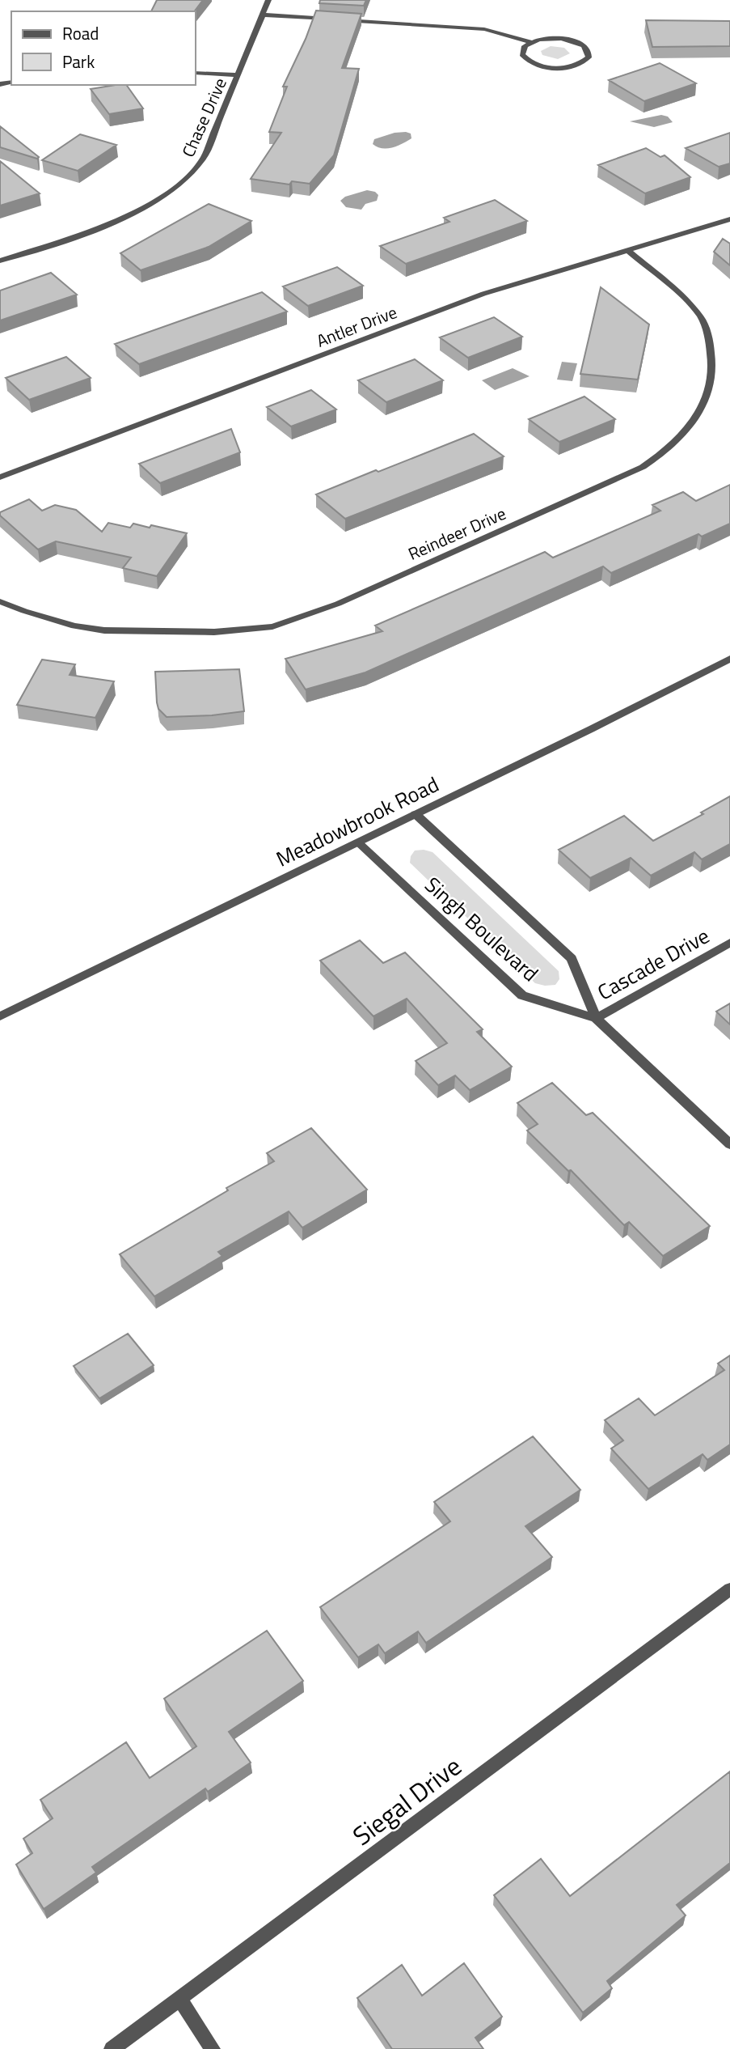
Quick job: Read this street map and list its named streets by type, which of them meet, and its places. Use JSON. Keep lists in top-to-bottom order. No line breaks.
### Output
{"streets":{"street":["Chase Drive","Antler Drive","Reindeer Drive","Meadowbrook Road","Singh Boulevard","Cascade Drive","Siegal Drive"]},"crossings":[["Antler Drive","Reindeer Drive"],["Meadowbrook Road","Singh Boulevard"],["Singh Boulevard","Cascade Drive"]],"legend":["Road","Park"]}
